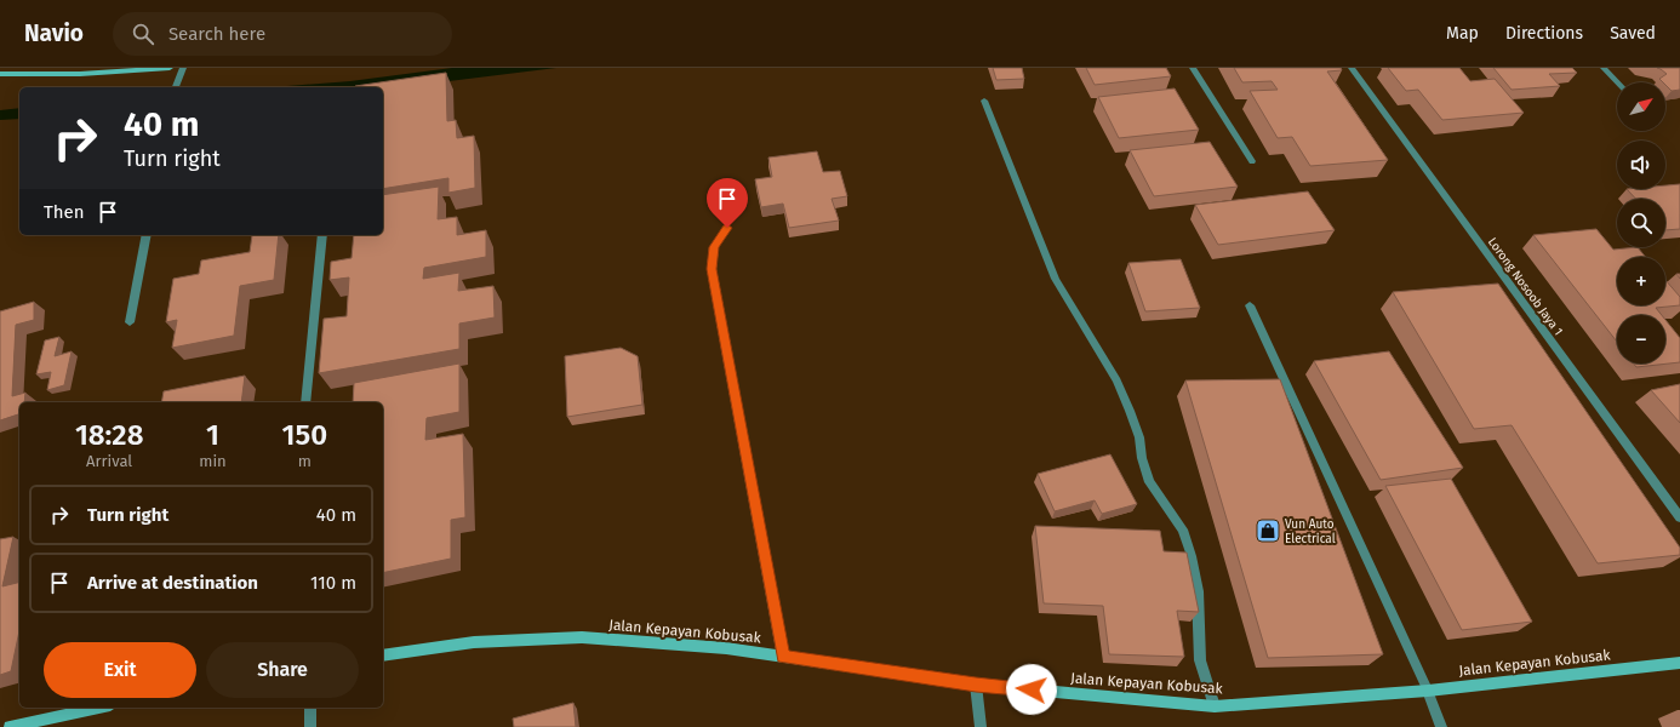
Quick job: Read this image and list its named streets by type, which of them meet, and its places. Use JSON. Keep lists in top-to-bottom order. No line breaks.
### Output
{"streets":{"street":["Lorong Nosoob Jaya 1","Jalan Kepayan Kobusak"]},"places":{"shop":["Vun Auto Electrical"]},"north":"top right","page":{"header":"Navio","search":"Search here","nav":["Map","Directions","Saved"],"map_buttons":["+","−"],"turn":["40 m","Turn right"],"then":"Then","eta":["18:28","Arrival","1","min","150","m"],"list":[{"name":"Turn right","value":"40 m"},{"name":"Arrive at destination","value":"110 m"}],"buttons":["Exit","Share"]}}
